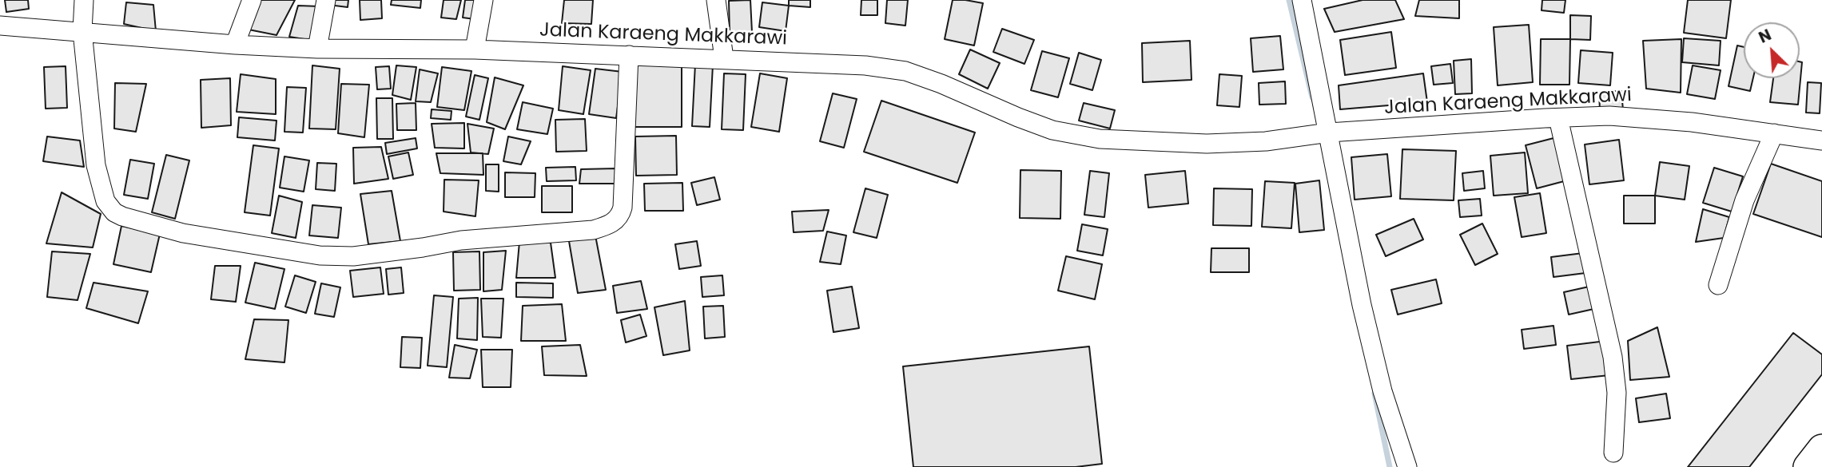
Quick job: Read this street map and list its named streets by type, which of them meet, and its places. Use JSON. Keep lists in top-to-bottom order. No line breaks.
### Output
{"streets":{"street":["Jalan Karaeng Makkarawi"]},"north":"top left"}
